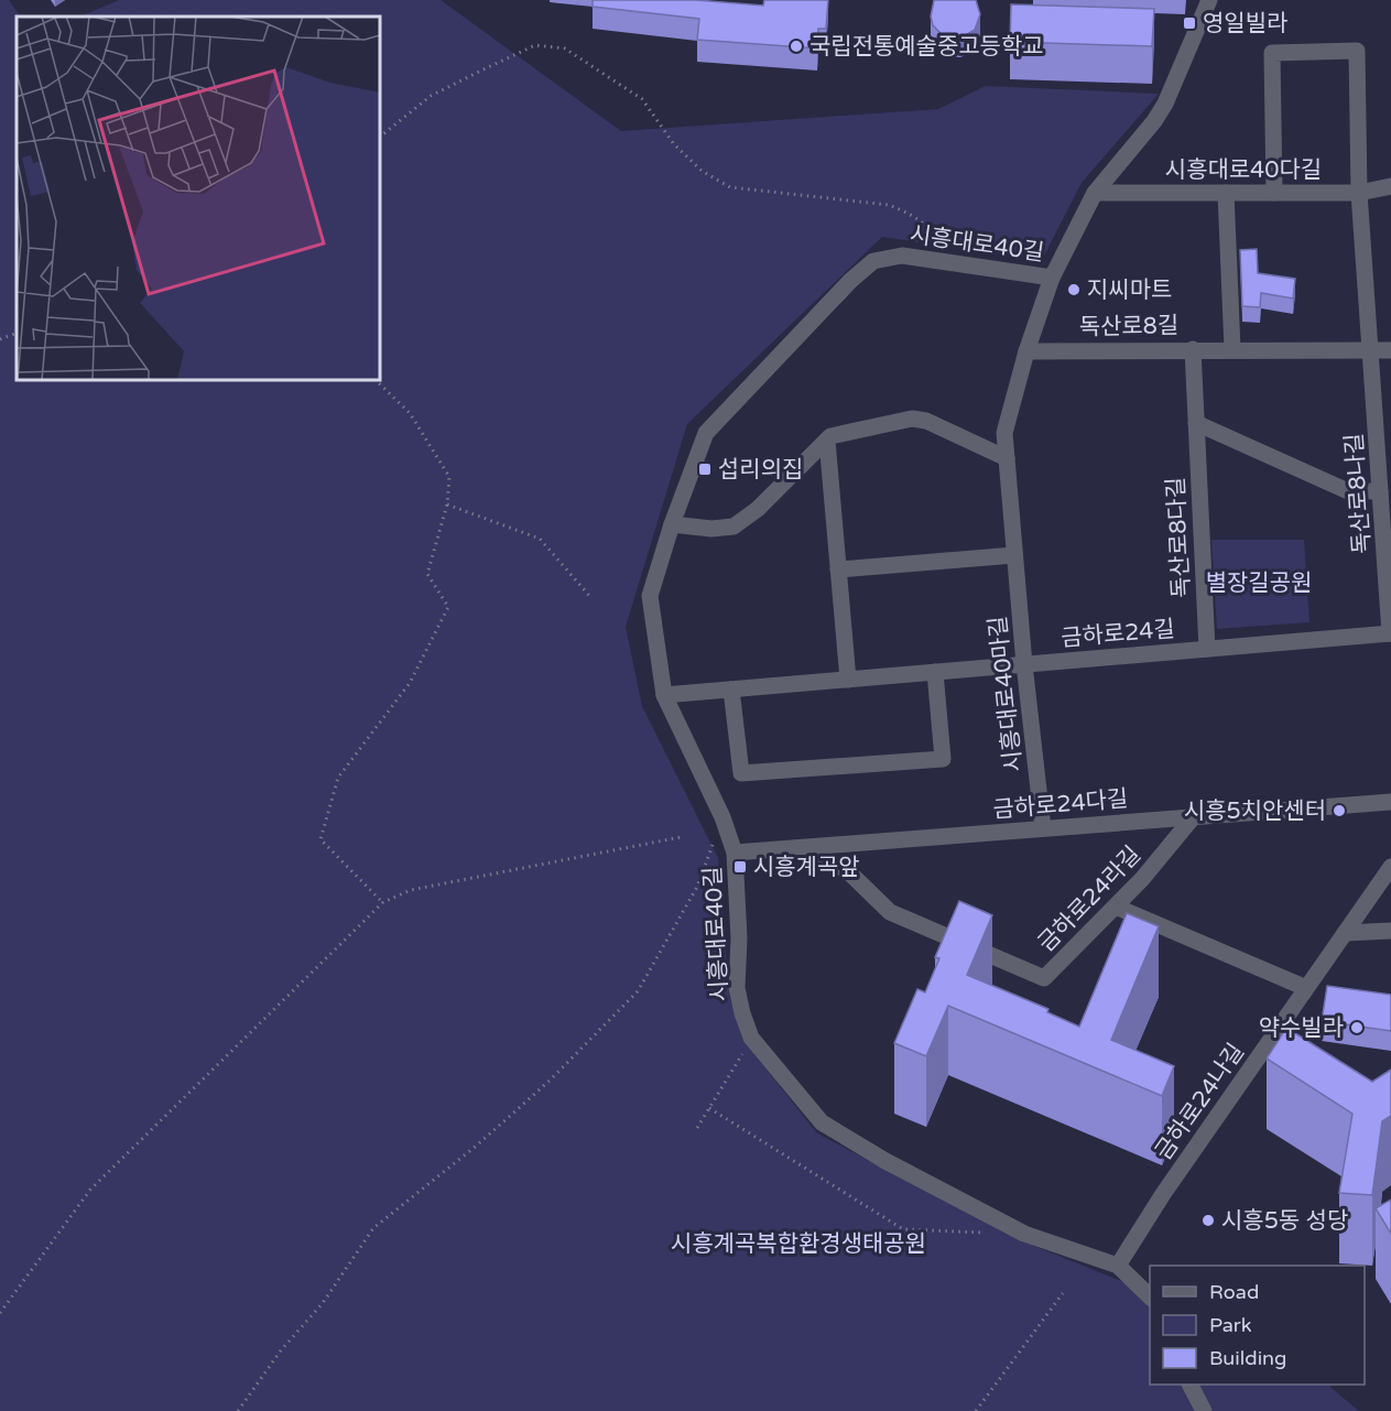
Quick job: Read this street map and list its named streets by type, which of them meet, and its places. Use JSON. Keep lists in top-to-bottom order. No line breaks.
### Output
{"streets":{"street":["시흥대로40다길","시흥대로40길","독산로8길","독산로8나길","독산로8다길","금하로24길","시흥대로40마길","금하로24다길","금하로24라길","금하로24나길"]},"crossings":[["시흥대로40다길","시흥대로40길"],["시흥대로40길","금하로24길"],["시흥대로40길","시흥대로40마길"],["시흥대로40길","금하로24다길"],["시흥대로40길","금하로24나길"],["독산로8길","독산로8나길"],["독산로8길","독산로8다길"],["독산로8길","시흥대로40마길"],["독산로8나길","금하로24길"],["독산로8다길","금하로24길"],["금하로24길","시흥대로40마길"],["시흥대로40마길","금하로24다길"],["금하로24다길","금하로24라길"]],"parks":["별장길공원","시흥계곡복합환경생태공원"],"places":{"transit":["영일빌라","섭리의집","시흥계곡앞"],"other":["국립전통예술중고등학교","지씨마트","시흥5치안센터","약수빌라","시흥5동 성당"]},"legend":["Road","Park","Building"]}
